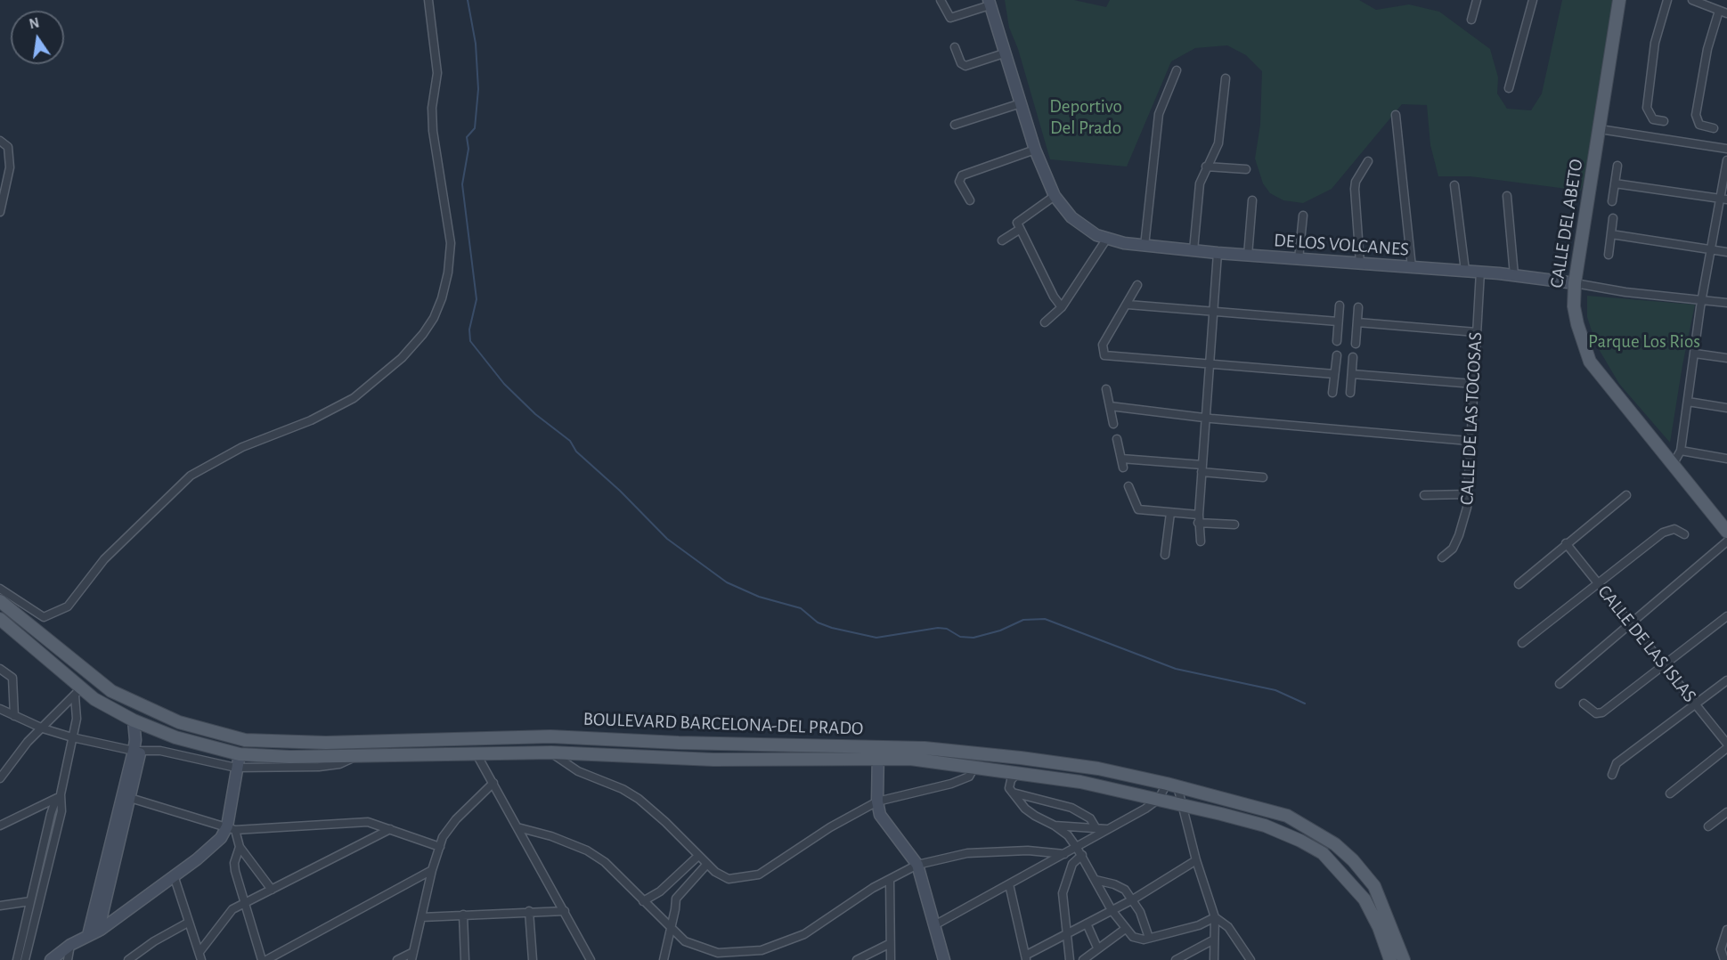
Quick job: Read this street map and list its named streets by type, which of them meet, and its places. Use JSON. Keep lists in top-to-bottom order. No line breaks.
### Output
{"streets":{"main road":["CALLE DEL ABETO","BOULEVARD BARCELONA-DEL PRADO"],"street":["DE LOS VOLCANES","CALLE DE LAS TOCOSAS","CALLE DE LAS ISLAS"]},"crossings":[["CALLE DEL ABETO","DE LOS VOLCANES"],["DE LOS VOLCANES","CALLE DE LAS TOCOSAS"]],"parks":["Deportivo Del Prado","Parque Los Rios"],"north":"top"}
